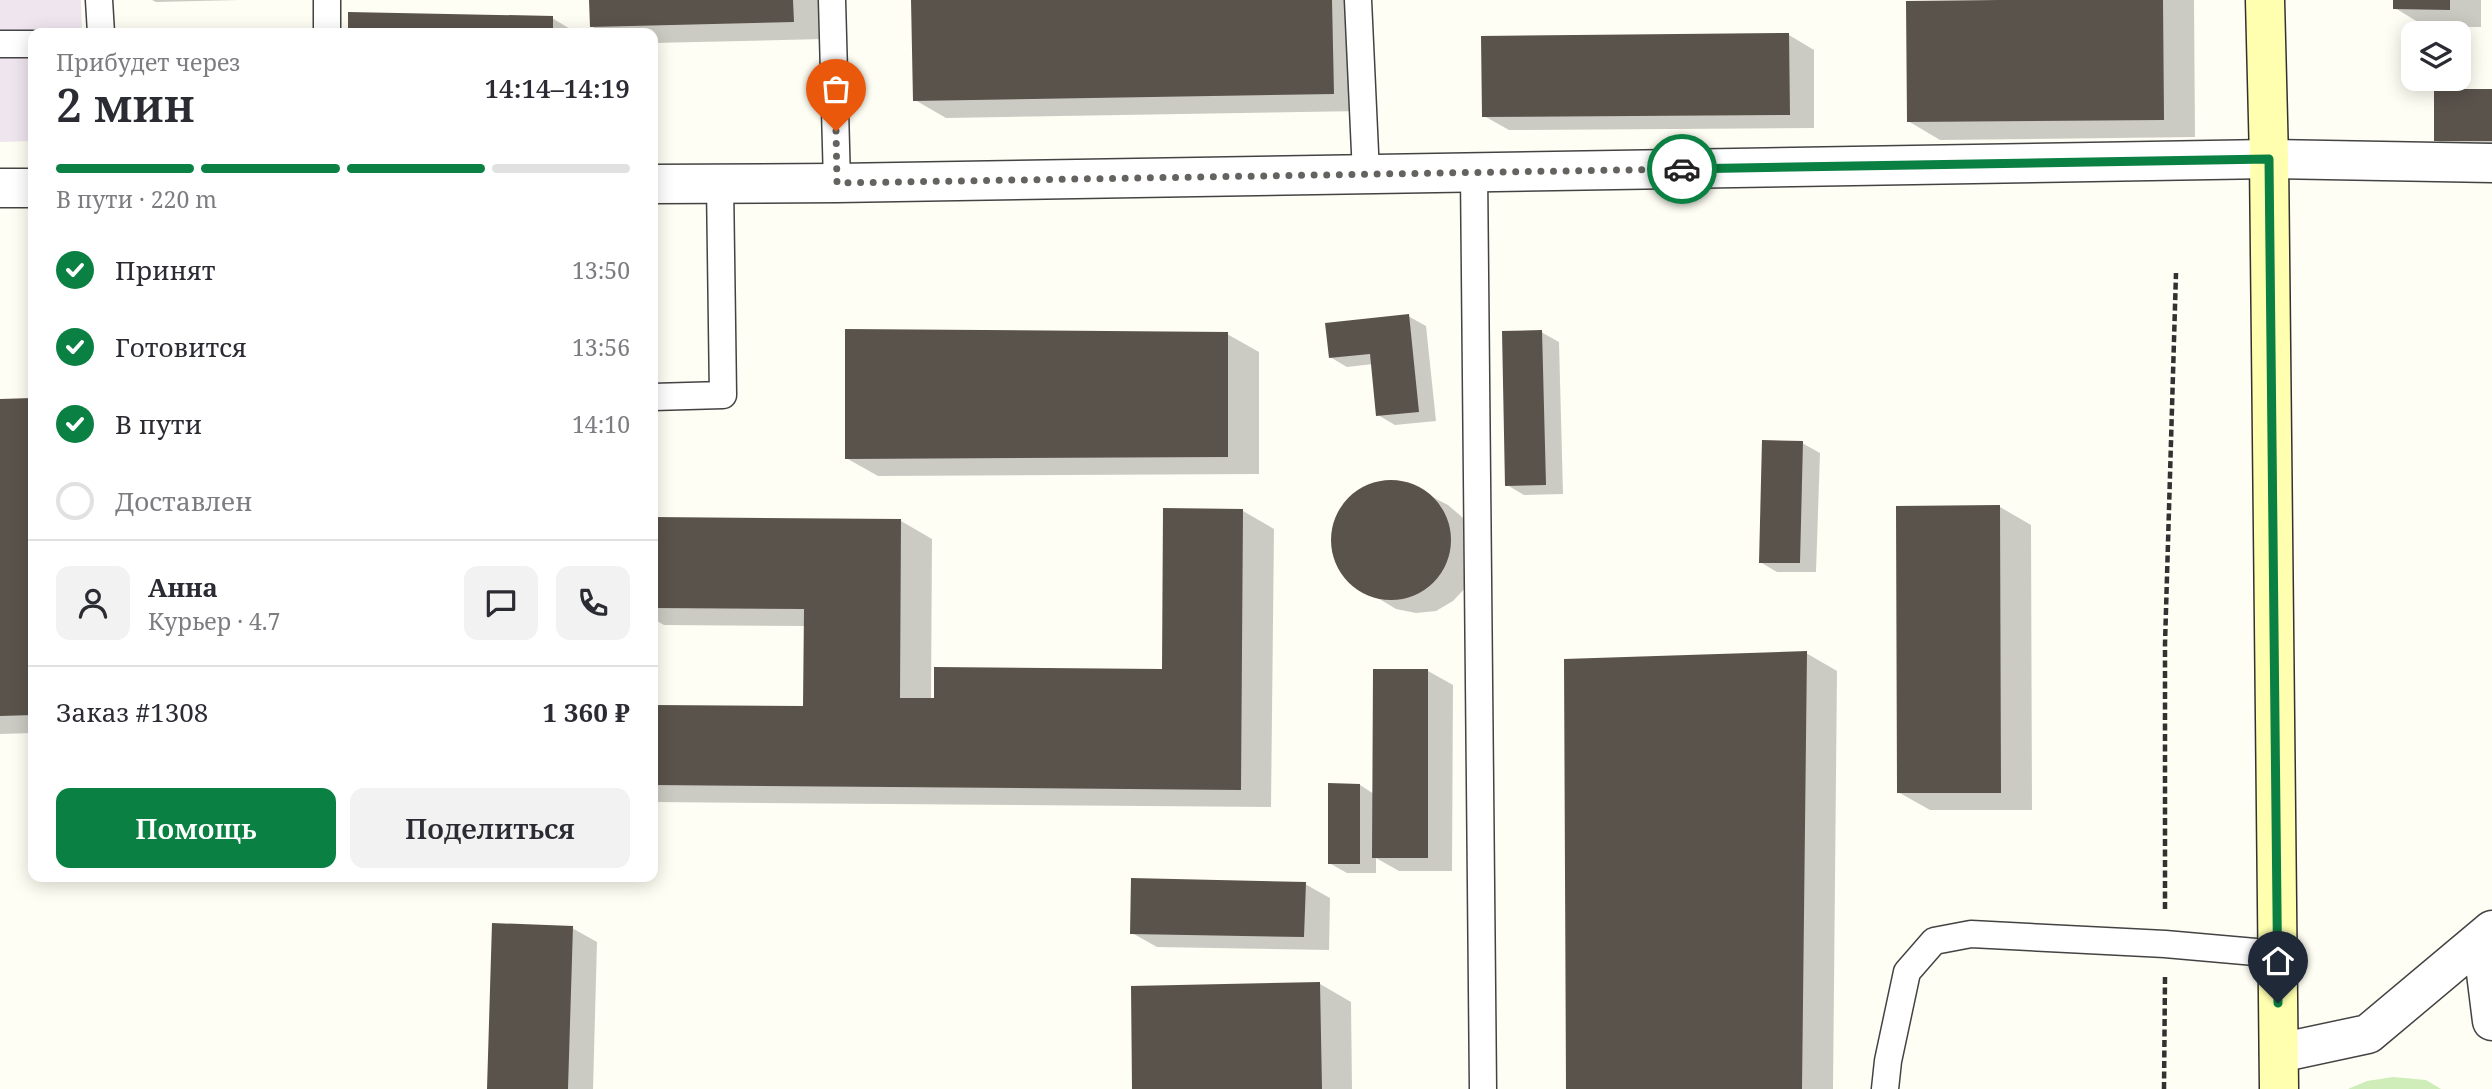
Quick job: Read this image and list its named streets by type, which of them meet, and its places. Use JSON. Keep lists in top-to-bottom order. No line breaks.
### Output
{"page":{"heading":["2 мин","Прибудет через","14:14–14:19"],"panel":["Анна","Курьер · 4.7","Заказ #1308","1 360 ₽"],"bar":"В пути · 220 m","list":[["Принят","13:50"],["Готовится","13:56"],["В пути","14:10"],"Доставлен"],"buttons":["Помощь","Поделиться"]}}
